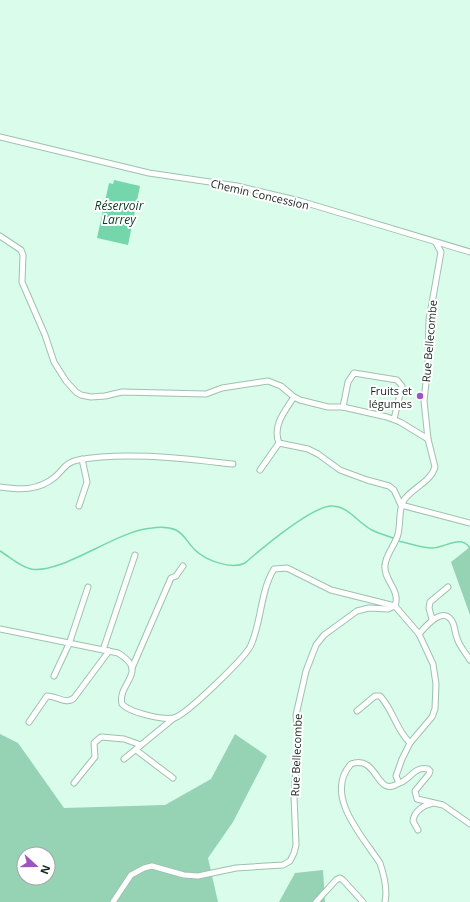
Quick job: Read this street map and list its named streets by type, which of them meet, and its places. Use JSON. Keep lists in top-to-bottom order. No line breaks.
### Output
{"streets":{"street":["Chemin Concession","Rue Bellecombe"]},"crossings":[["Chemin Concession","Rue Bellecombe"]],"water":["Réservoir Larrey"],"places":["Fruits et légumes"],"north":"right"}
